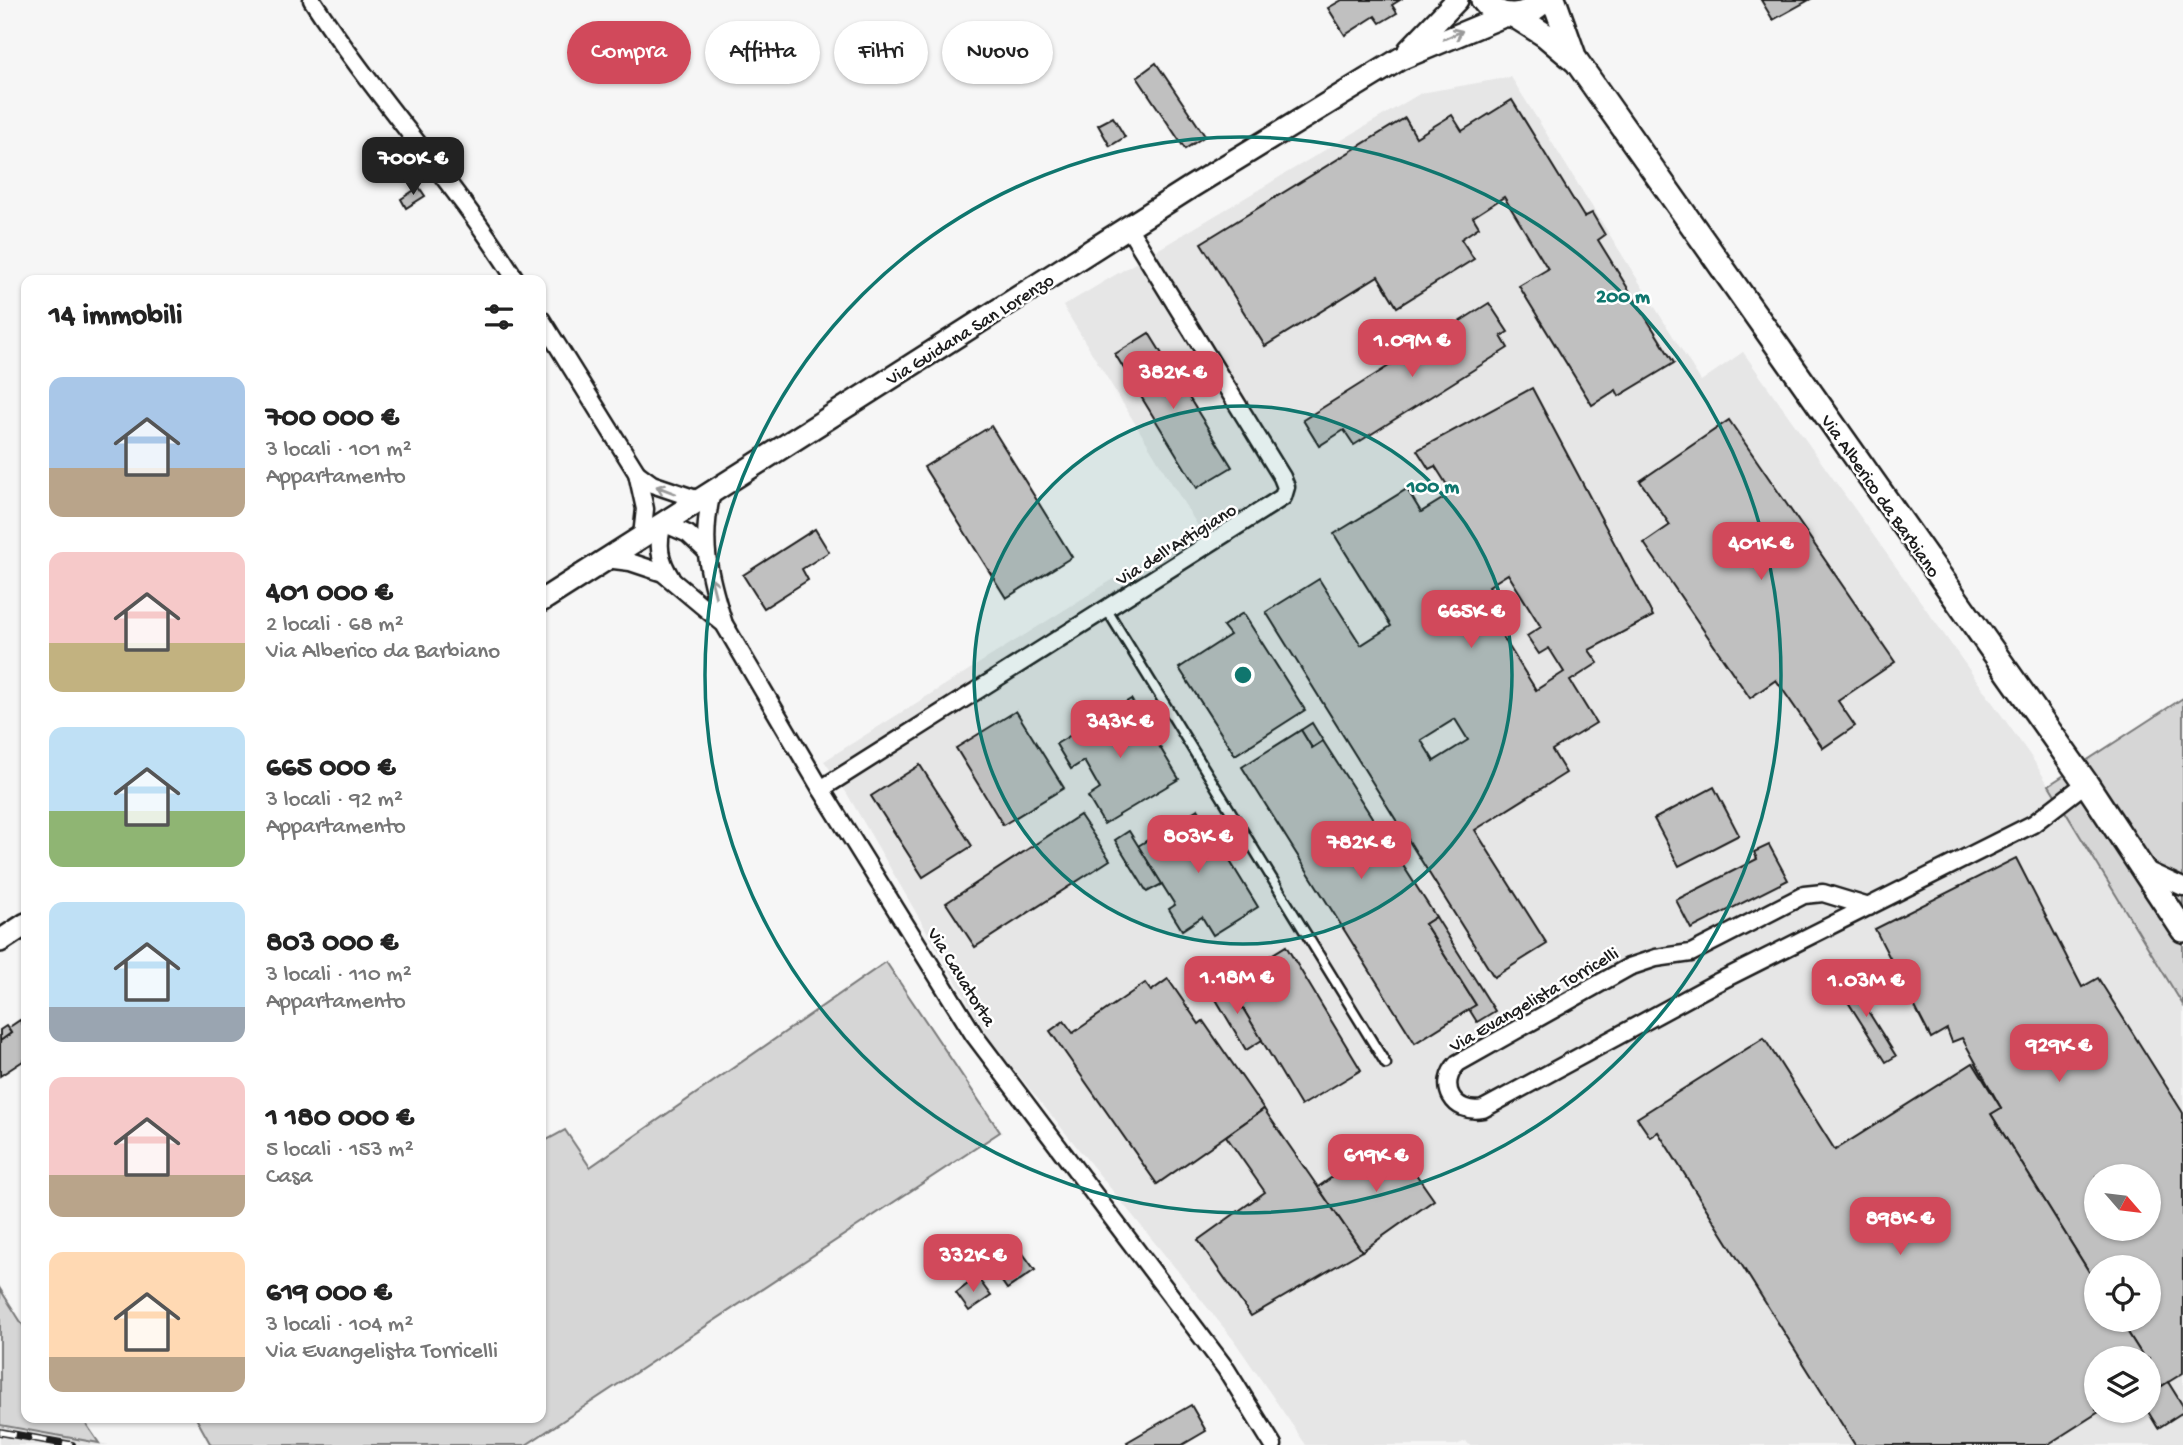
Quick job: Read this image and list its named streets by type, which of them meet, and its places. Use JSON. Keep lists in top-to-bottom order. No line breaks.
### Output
{"streets":{"main road":["Via Alberico da Barbiano"],"street":["Via Guidana San Lorenzo","Via dell'Artigiano","Via Cavatorta","Via Evangelista Torricelli"]},"crossings":[["Via Guidana San Lorenzo","Via dell'Artigiano"],["Via Guidana San Lorenzo","Via Cavatorta"],["Via Alberico da Barbiano","Via Evangelista Torricelli"],["Via dell'Artigiano","Via Cavatorta"]],"north":"bottom right","page":{"chip":["Compra","Affitta","Filtri","Nuovo"],"price":["700K €","1.09M €","382K €","401K €","665K €","343K €","803K €","782K €","1.18M €","1.03M €","929K €","619K €","898K €","332K €"],"heading":"14 immobili","list":[{"name":"700 000 €","note":"3 locali · 101 m² · Appartamento"},{"name":"401 000 €","note":"2 locali · 68 m² · Via Alberico da Barbiano"},{"name":"665 000 €","note":"3 locali · 92 m² · Appartamento"},{"name":"803 000 €","note":"3 locali · 110 m² · Appartamento"},{"name":"1 180 000 €","note":"5 locali · 153 m² · Casa"},{"name":"619 000 €","note":"3 locali · 104 m² · Via Evangelista Torricelli"}]},"rings":["200 m","100 m"]}
